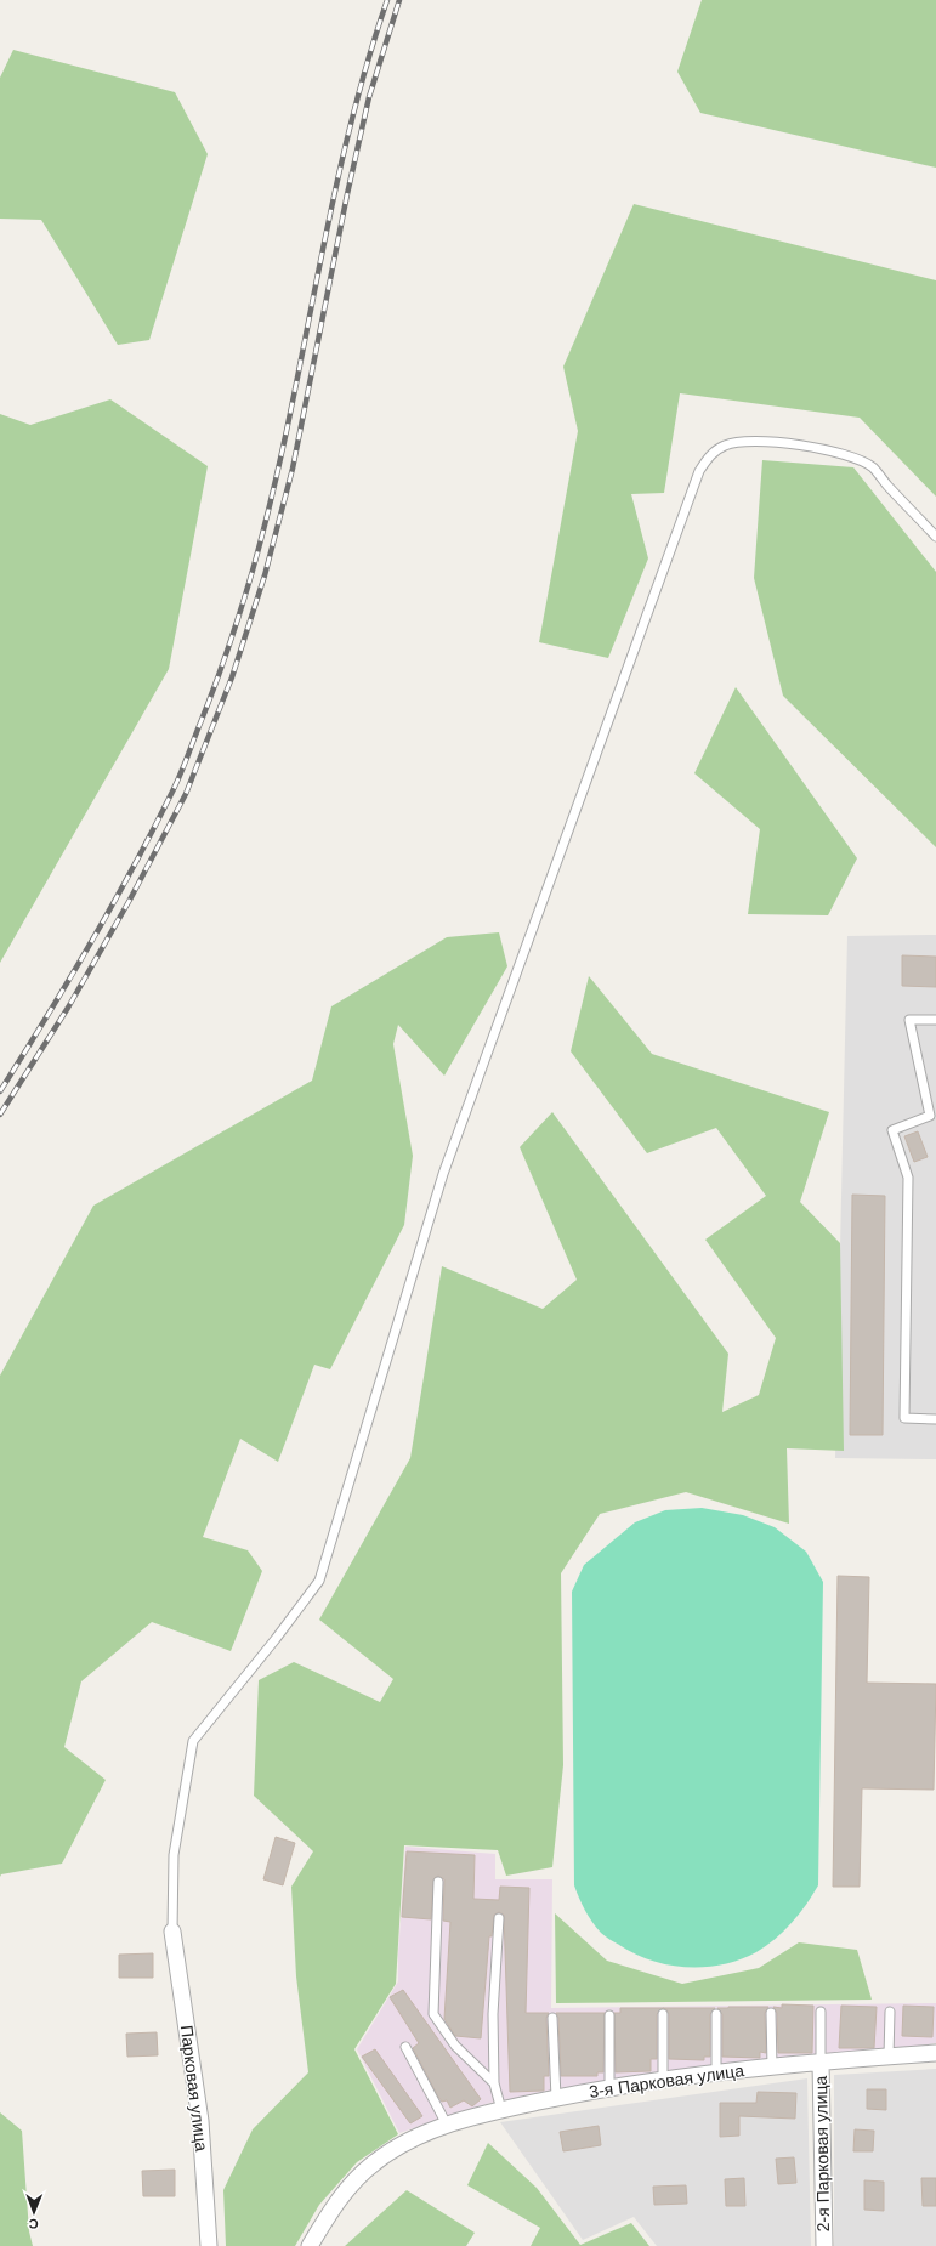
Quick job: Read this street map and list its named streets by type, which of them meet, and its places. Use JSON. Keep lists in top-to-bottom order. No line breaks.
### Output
{"streets":{"street":["3-я Парковая улица","Парковая улица","2-я Парковая улица"]},"crossings":[["3-я Парковая улица","2-я Парковая улица"]],"north":"bottom"}
